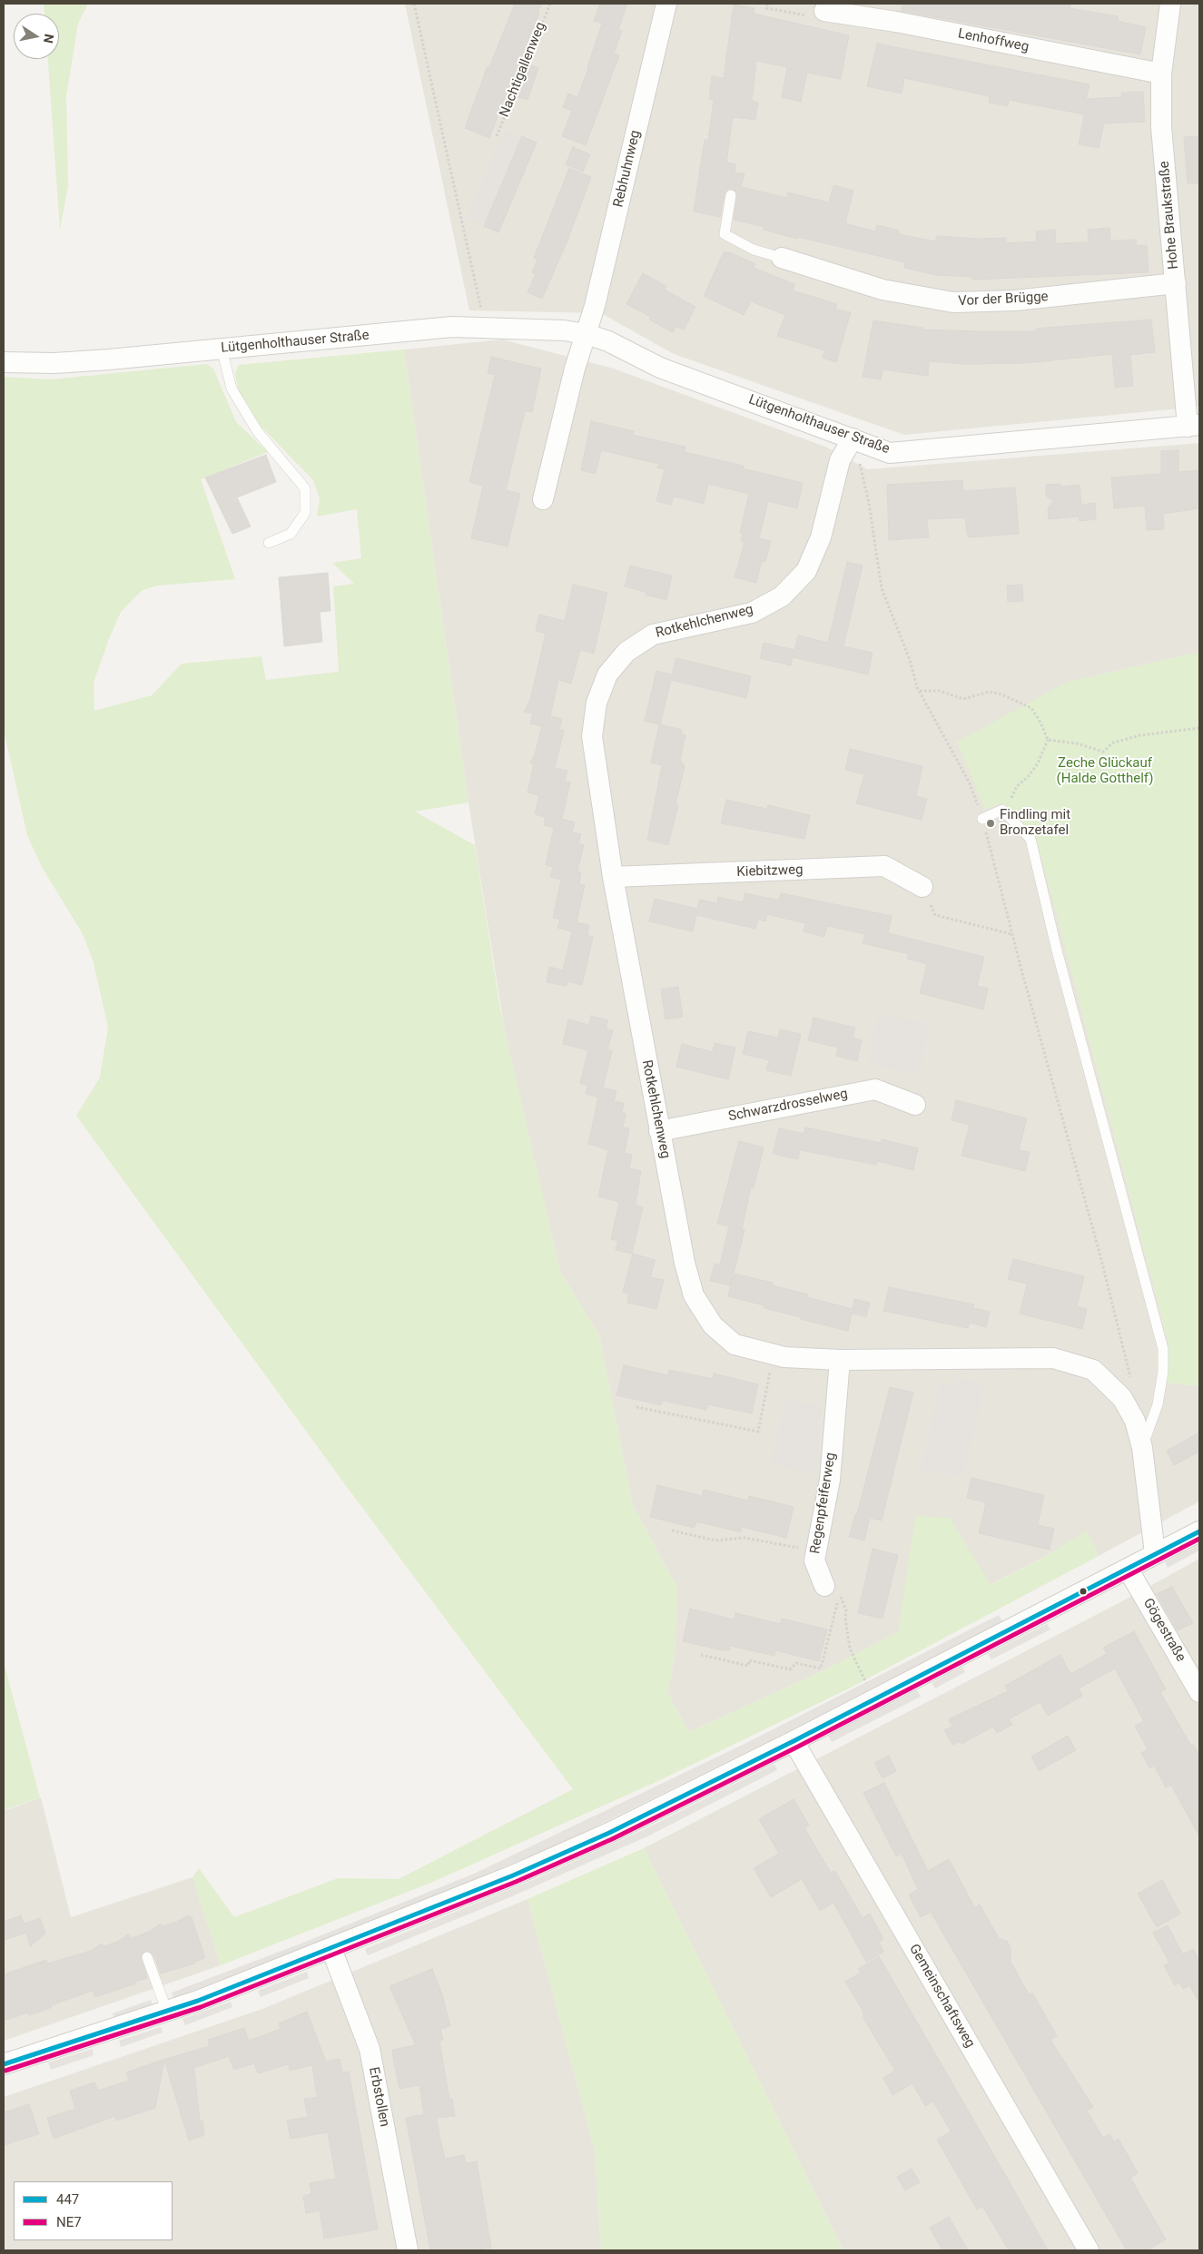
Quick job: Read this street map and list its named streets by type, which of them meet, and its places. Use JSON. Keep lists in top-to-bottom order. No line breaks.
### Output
{"streets":{"street":["Lenhoffweg","Rebhuhnweg","Hohe Braukstraße","Vor der Brügge","Lütgenholthauser Straße","Rotkehlchenweg","Kiebitzweg","Schwarzdrosselweg","Regenpfeiferweg","Gögestraße","Gemeinschaftsweg","Erbstollen"],"path":["Nachtigallenweg"]},"crossings":[["Lenhoffweg","Hohe Braukstraße"],["Rebhuhnweg","Lütgenholthauser Straße"],["Hohe Braukstraße","Vor der Brügge"],["Hohe Braukstraße","Lütgenholthauser Straße"],["Lütgenholthauser Straße","Rotkehlchenweg"],["Rotkehlchenweg","Kiebitzweg"],["Rotkehlchenweg","Schwarzdrosselweg"],["Rotkehlchenweg","Regenpfeiferweg"]],"parks":["Zeche Glückauf (Halde Gotthelf)"],"places":["Findling mit Bronzetafel"],"lines":["transit line 447","transit line NE7"],"legend":["447","NE7"],"north":"right"}
